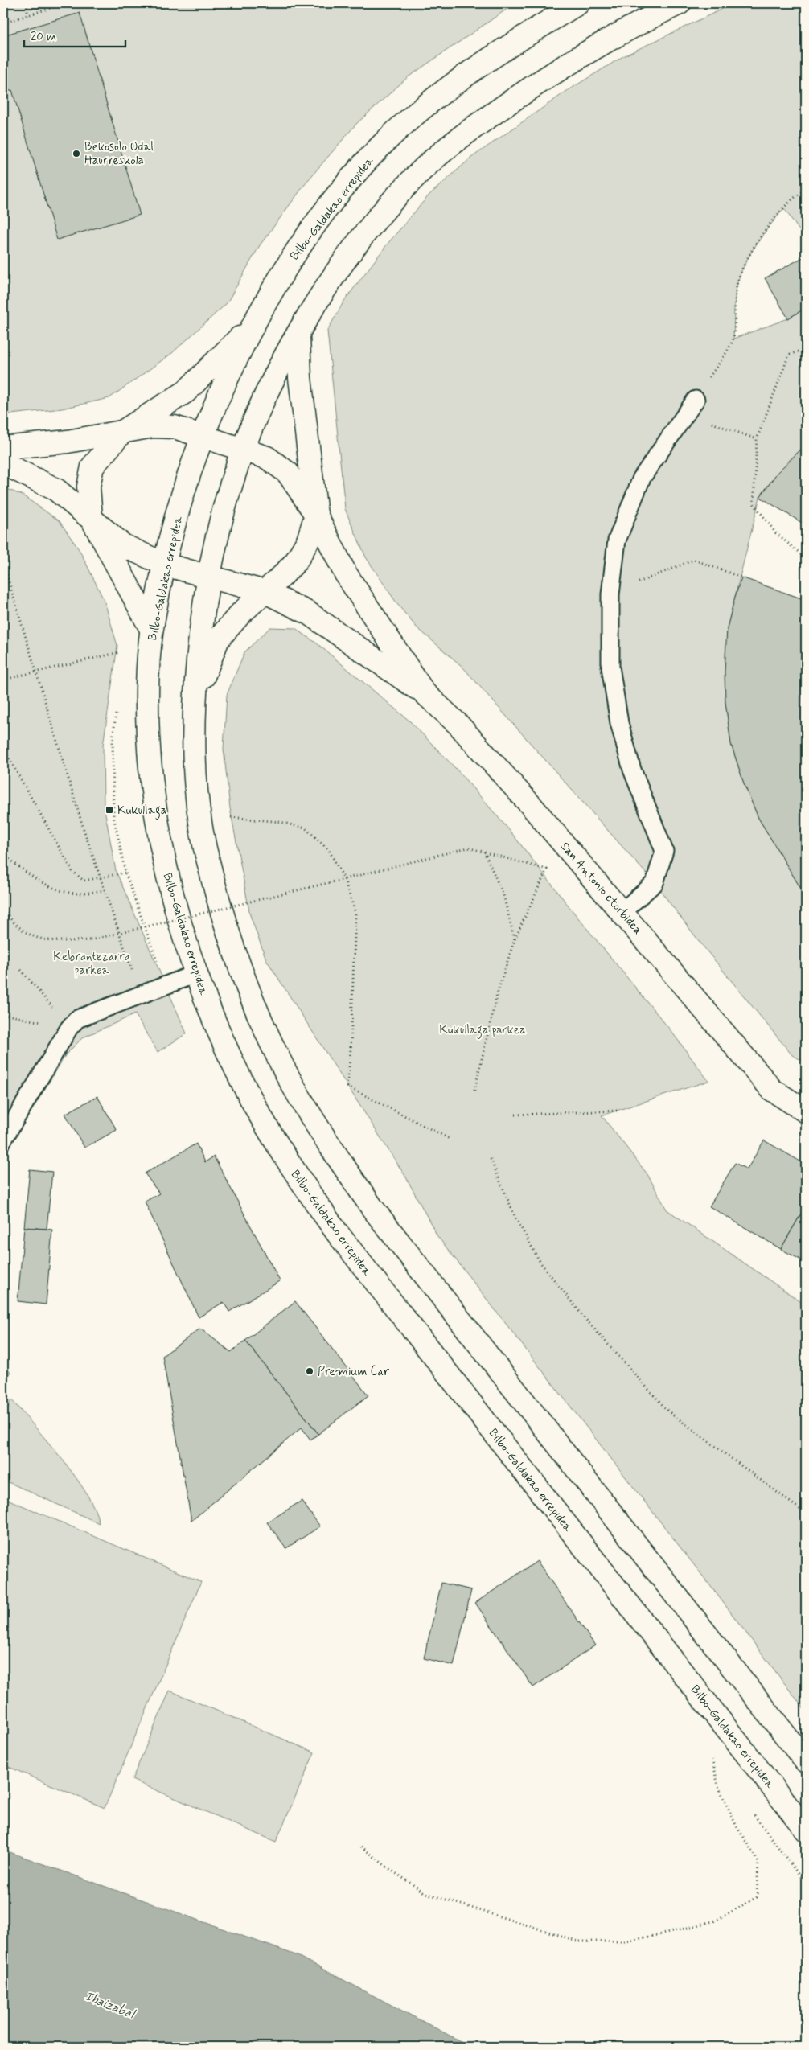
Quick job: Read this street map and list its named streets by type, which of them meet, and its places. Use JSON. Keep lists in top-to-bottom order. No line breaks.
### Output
{"streets":{"main road":["Bilbo-Galdakao errepidea","San Antonio etorbidea"]},"water":["Ibaizabal"],"parks":["Kebrantezarra parkea","Kukullaga parkea"],"places":{"other":["Bekosolo Udal Haurreskola","Premium Car"],"transit":["Kukullaga"]},"scale_bar":"20 m"}
